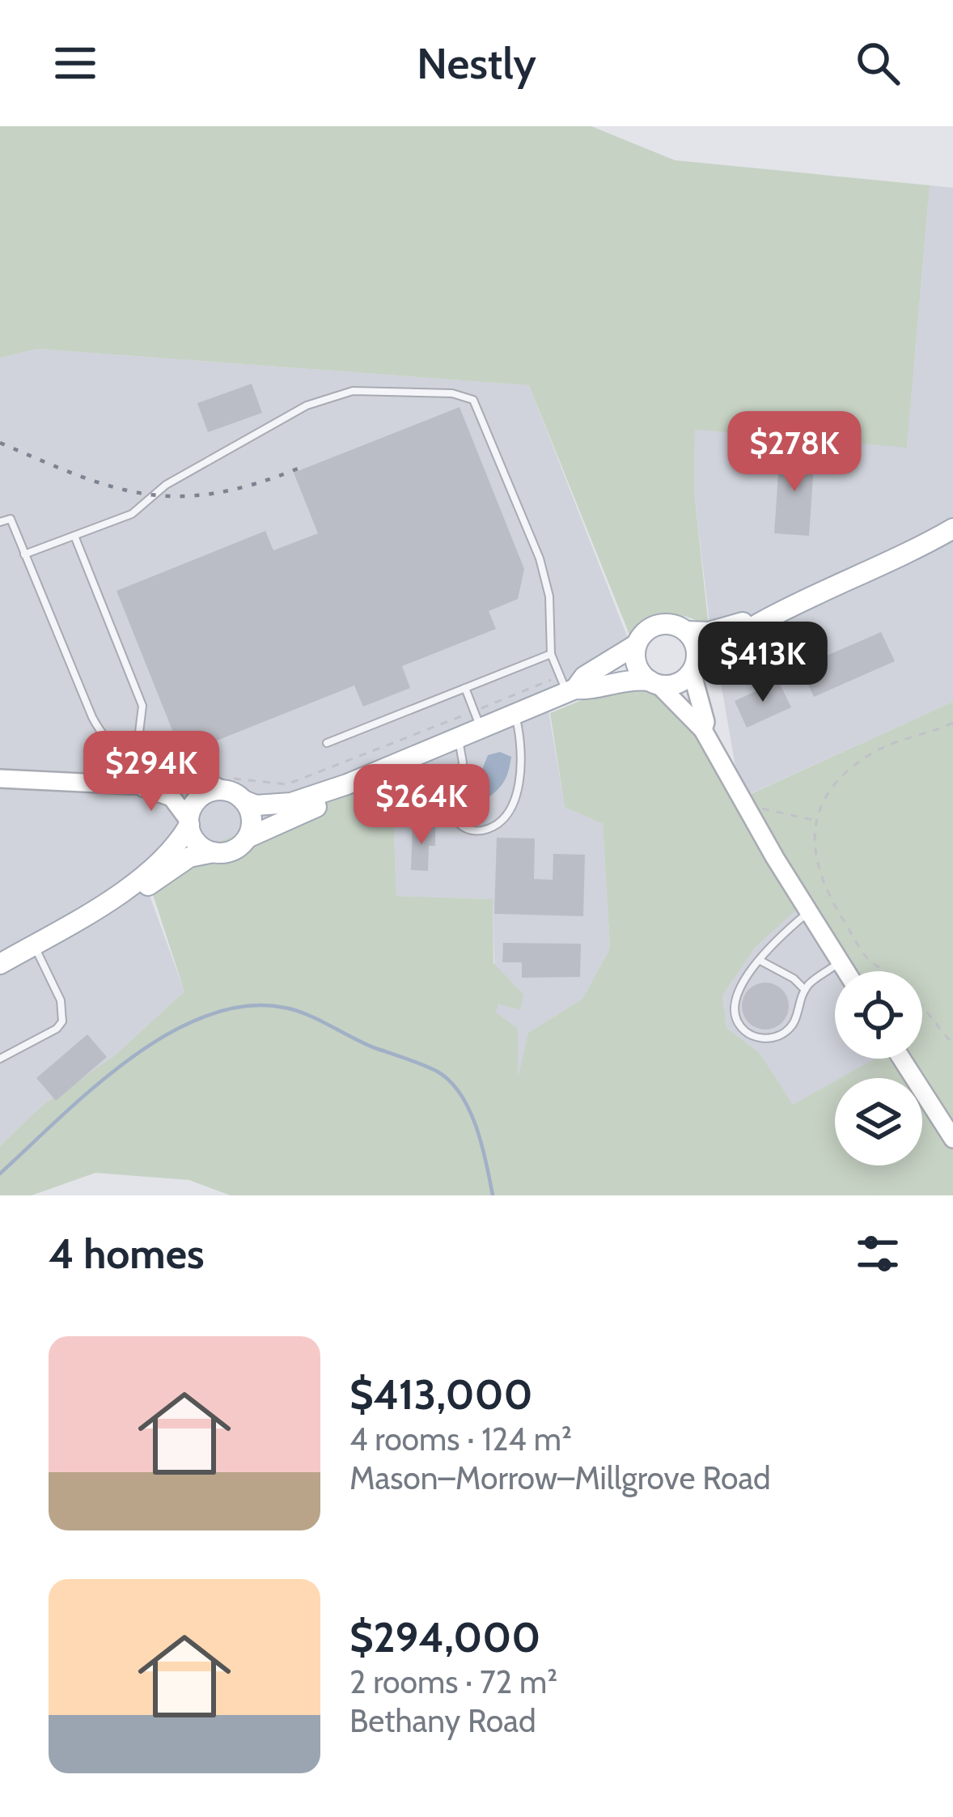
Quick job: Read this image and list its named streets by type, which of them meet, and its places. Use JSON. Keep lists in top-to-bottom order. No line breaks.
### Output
{"page":{"header":"Nestly","price":["$278K","$413K","$294K","$264K"],"heading":"4 homes","list":[{"name":"$413,000","note":"4 rooms · 124 m² · Mason–Morrow–Millgrove Road"},{"name":"$294,000","note":"2 rooms · 72 m² · Bethany Road"}]}}
